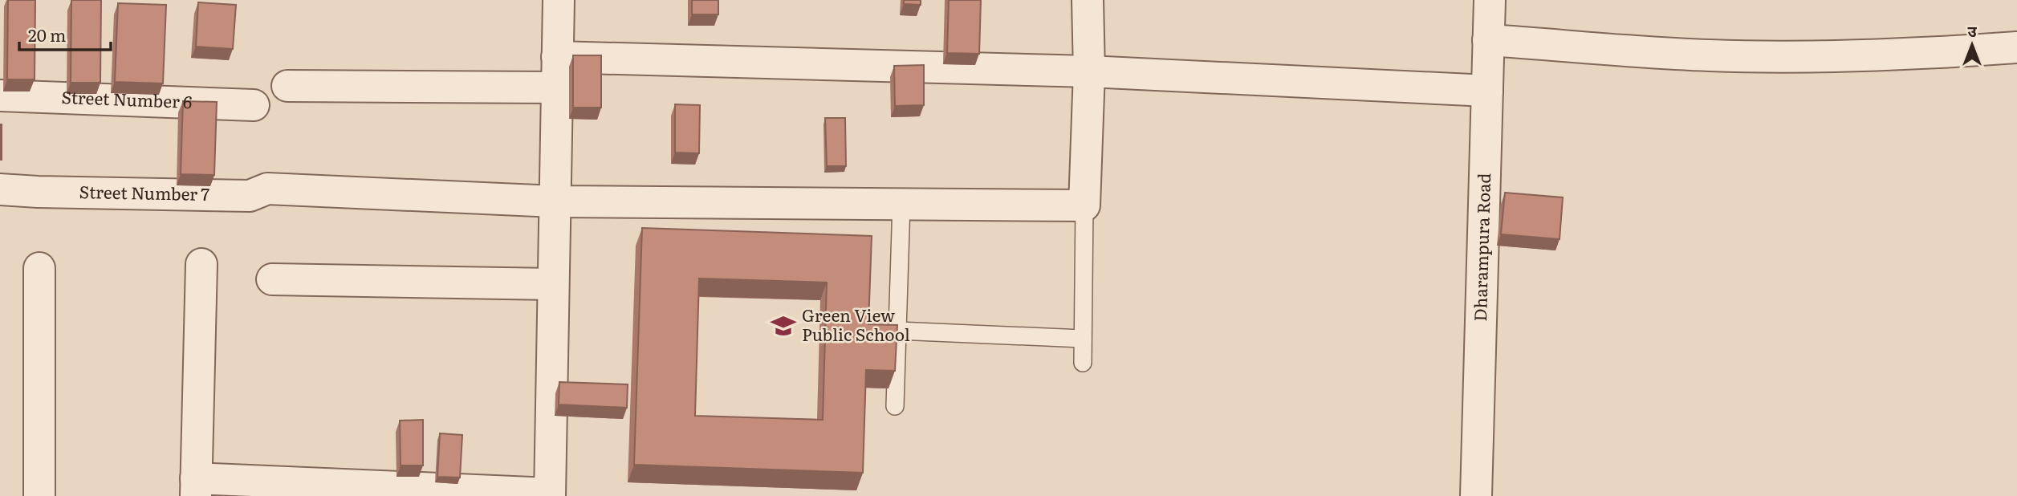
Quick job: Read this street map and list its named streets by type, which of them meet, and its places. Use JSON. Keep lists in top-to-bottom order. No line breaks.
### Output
{"streets":{"street":["Street Number 6","Street Number 7","Dharampura Road"]},"places":{"school or university":["Green View Public School"]},"scale_bar":"20 m","north":"top"}
